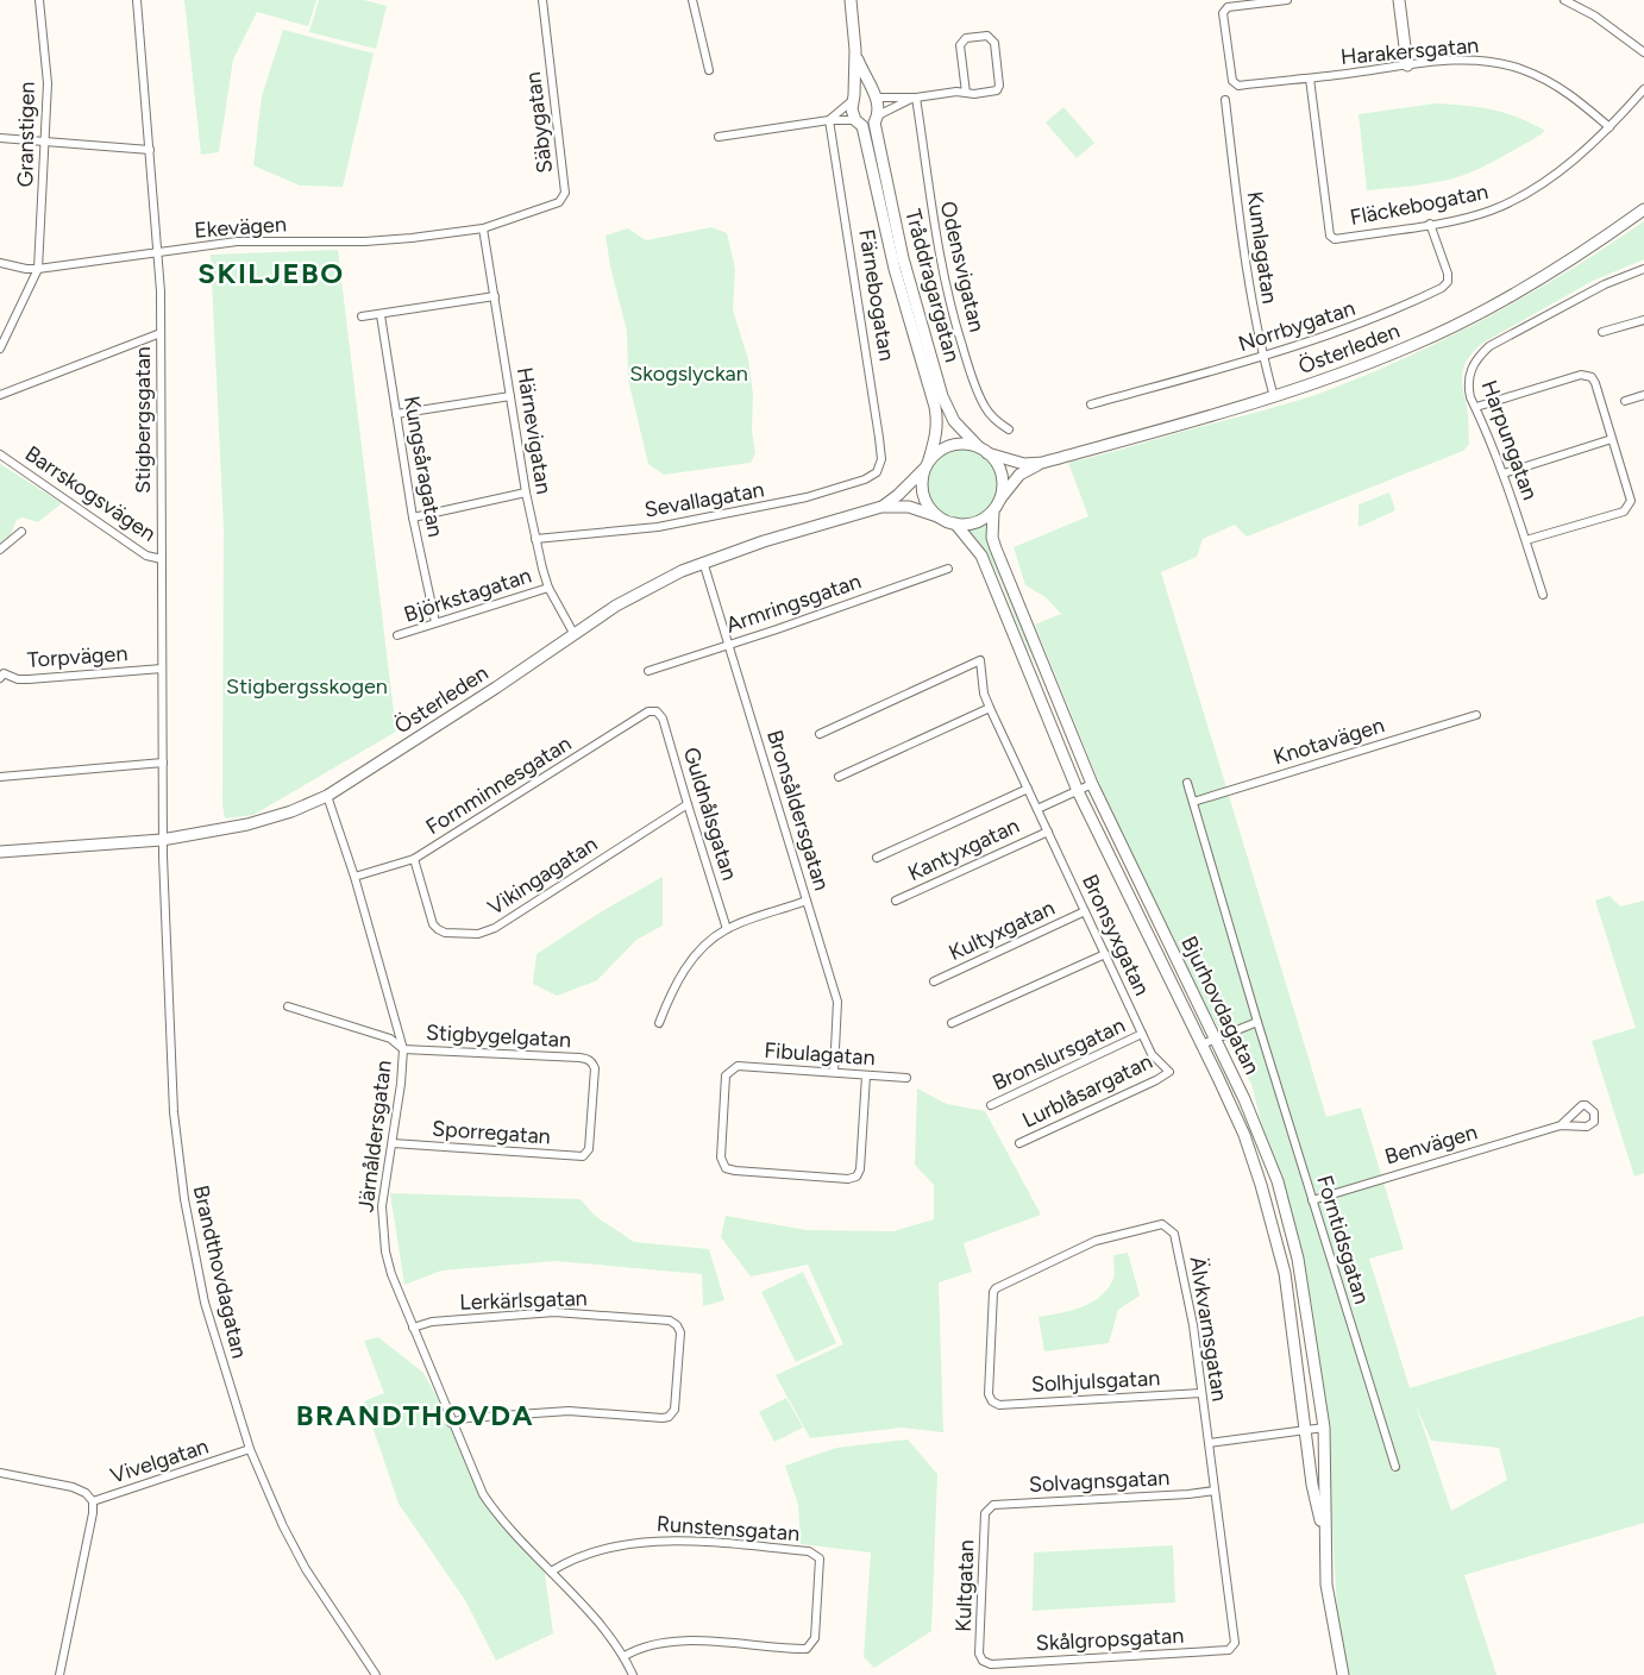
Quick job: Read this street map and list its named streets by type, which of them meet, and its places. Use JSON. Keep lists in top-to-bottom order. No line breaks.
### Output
{"streets":{"main road":["Tråddragargatan","Österleden","Bjurhovdagatan"],"street":["Harakersgatan","Säbygatan","Granstigen","Fläckebogatan","Ekevägen","Kumlagatan","Odensvigatan","Färnebogatan","Norrbygatan","Stigbergsgatan","Härnevigatan","Harpungatan","Kungsåragatan","Barrskogsvägen","Sevallagatan","Björkstagatan","Armringsgatan","Torpvägen","Knotavägen","Fornminnesgatan","Bronsåldersgatan","Guldnålsgatan","Kantyxgatan","Vikingagatan","Kultyxgatan","Bronsyxgatan","Stigbygelgatan","Fibulagatan","Bronslursgatan","Lurblåsargatan","Sporregatan","Järnåldersgatan","Benvägen","Forntidsgatan","Brandthovdagatan","Lerkärlsgatan","Älvkvarnsgatan","Solhjulsgatan","Vivelgatan","Solvagnsgatan","Runstensgatan","Kultgatan","Skålgropsgatan"]},"crossings":[["Harakersgatan","Fläckebogatan"],["Säbygatan","Ekevägen"],["Säbygatan","Härnevigatan"],["Granstigen","Ekevägen"],["Fläckebogatan","Norrbygatan"],["Ekevägen","Stigbergsgatan"],["Ekevägen","Härnevigatan"],["Kumlagatan","Norrbygatan"],["Kumlagatan","Österleden"],["Tråddragargatan","Österleden"],["Tråddragargatan","Bjurhovdagatan"],["Färnebogatan","Sevallagatan"],["Österleden","Stigbergsgatan"],["Österleden","Härnevigatan"],["Österleden","Bronsåldersgatan"],["Österleden","Bjurhovdagatan"],["Österleden","Järnåldersgatan"],["Österleden","Brandthovdagatan"],["Stigbergsgatan","Barrskogsvägen"],["Stigbergsgatan","Torpvägen"],["Stigbergsgatan","Brandthovdagatan"],["Härnevigatan","Sevallagatan"],["Härnevigatan","Björkstagatan"],["Kungsåragatan","Björkstagatan"],["Armringsgatan","Bronsåldersgatan"],["Knotavägen","Forntidsgatan"],["Fornminnesgatan","Guldnålsgatan"],["Fornminnesgatan","Vikingagatan"],["Fornminnesgatan","Järnåldersgatan"],["Bronsåldersgatan","Fibulagatan"],["Guldnålsgatan","Vikingagatan"],["Kantyxgatan","Bronsyxgatan"],["Kultyxgatan","Bronsyxgatan"],["Bronsyxgatan","Bronslursgatan"],["Bronsyxgatan","Lurblåsargatan"],["Stigbygelgatan","Sporregatan"],["Stigbygelgatan","Järnåldersgatan"],["Sporregatan","Järnåldersgatan"],["Järnåldersgatan","Lerkärlsgatan"],["Järnåldersgatan","Runstensgatan"],["Benvägen","Forntidsgatan"],["Brandthovdagatan","Vivelgatan"],["Älvkvarnsgatan","Solhjulsgatan"],["Älvkvarnsgatan","Solvagnsgatan"],["Älvkvarnsgatan","Skålgropsgatan"],["Solvagnsgatan","Kultgatan"],["Kultgatan","Skålgropsgatan"]],"districts":["SKILJEBO","BRANDTHOVDA"],"parks":["Skogslyckan","Stigbergsskogen"]}
